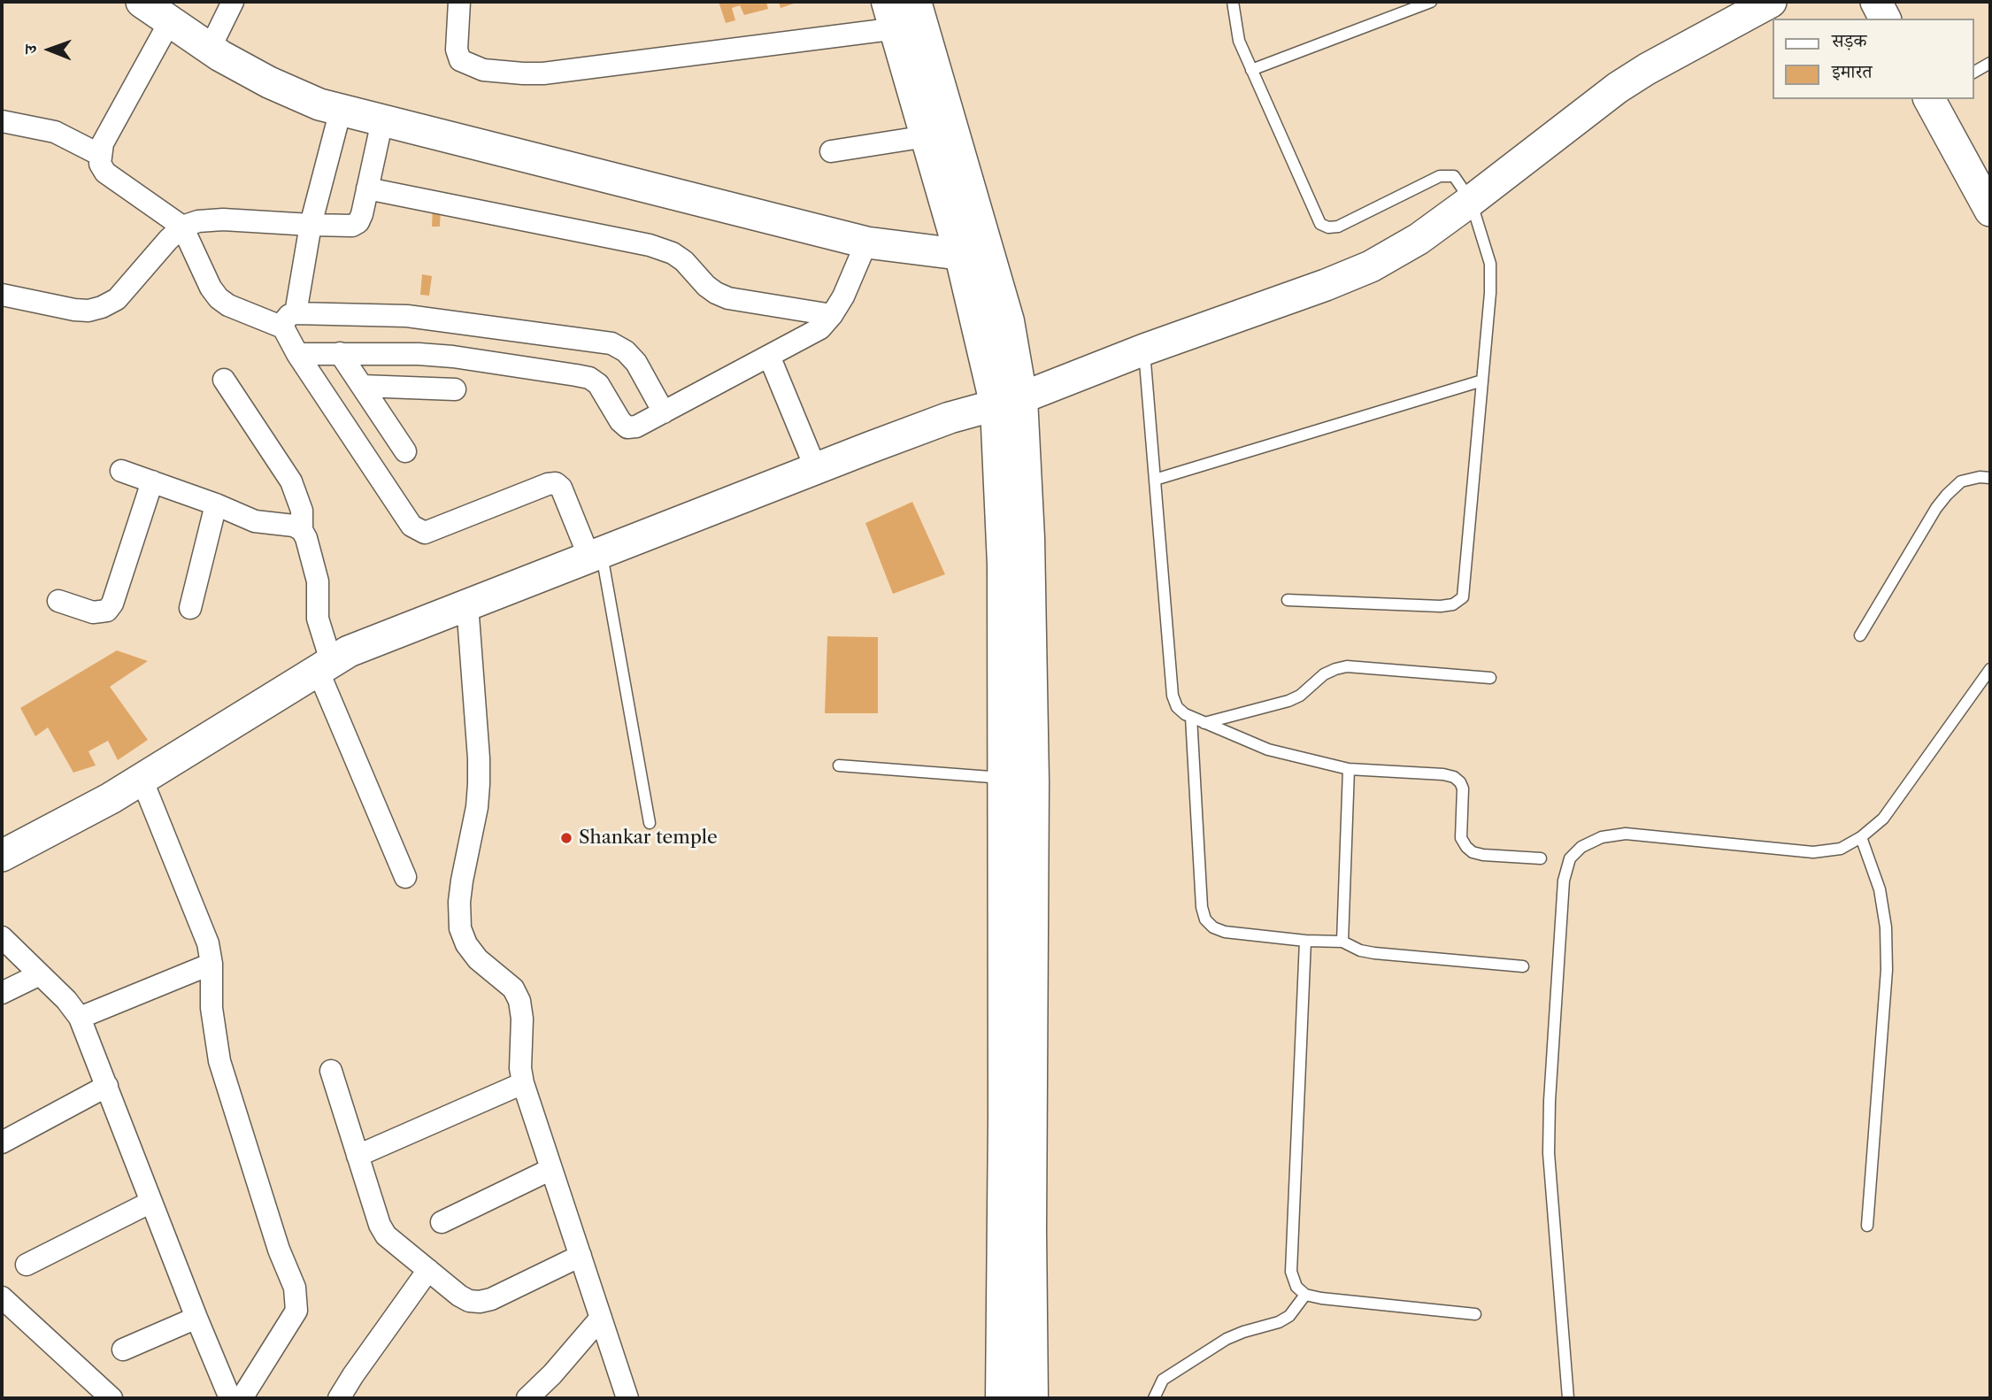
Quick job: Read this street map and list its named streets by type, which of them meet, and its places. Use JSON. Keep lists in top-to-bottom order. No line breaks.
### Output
{"places":["Shankar temple"],"legend":["सड़क","इमारत"],"north":"left"}
